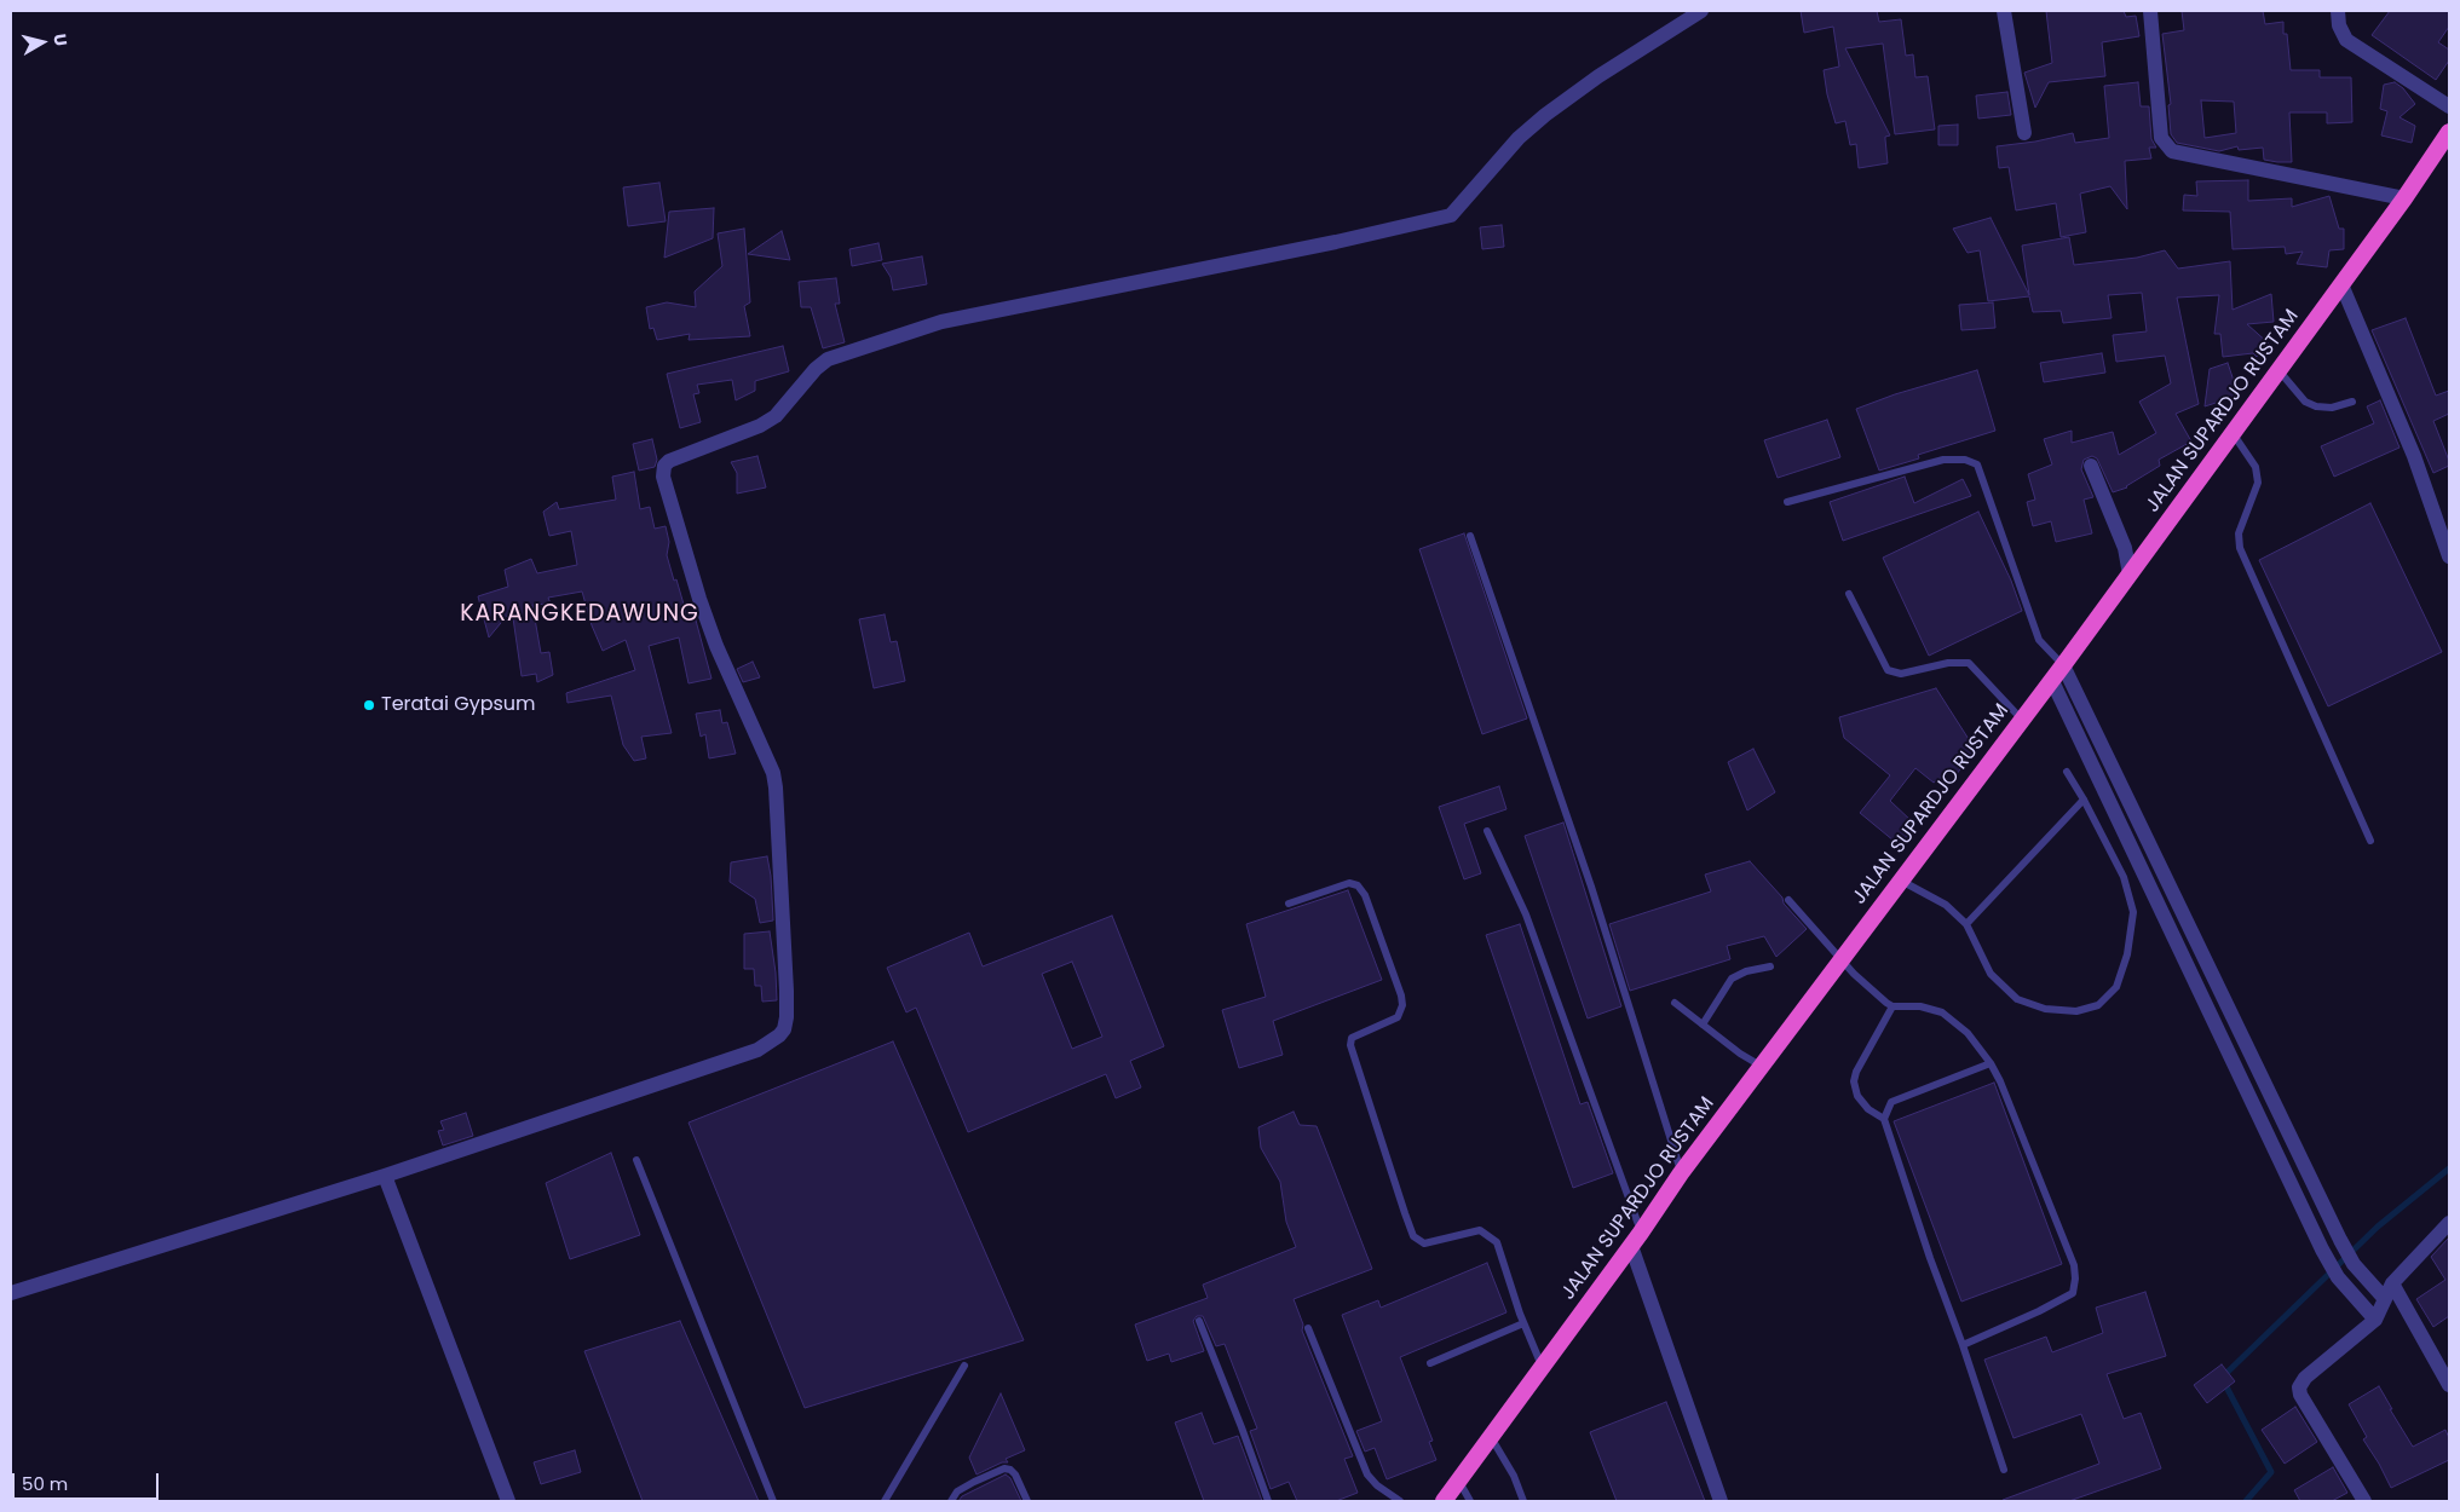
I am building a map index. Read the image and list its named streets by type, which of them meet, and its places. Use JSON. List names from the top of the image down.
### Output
{
  "streets": {
    "highway": ["JALAN SUPARDJO RUSTAM"]
  },
  "districts": ["KARANGKEDAWUNG"],
  "places": ["Teratai Gypsum"],
  "scale_bar": "50 m",
  "north": "right"
}
